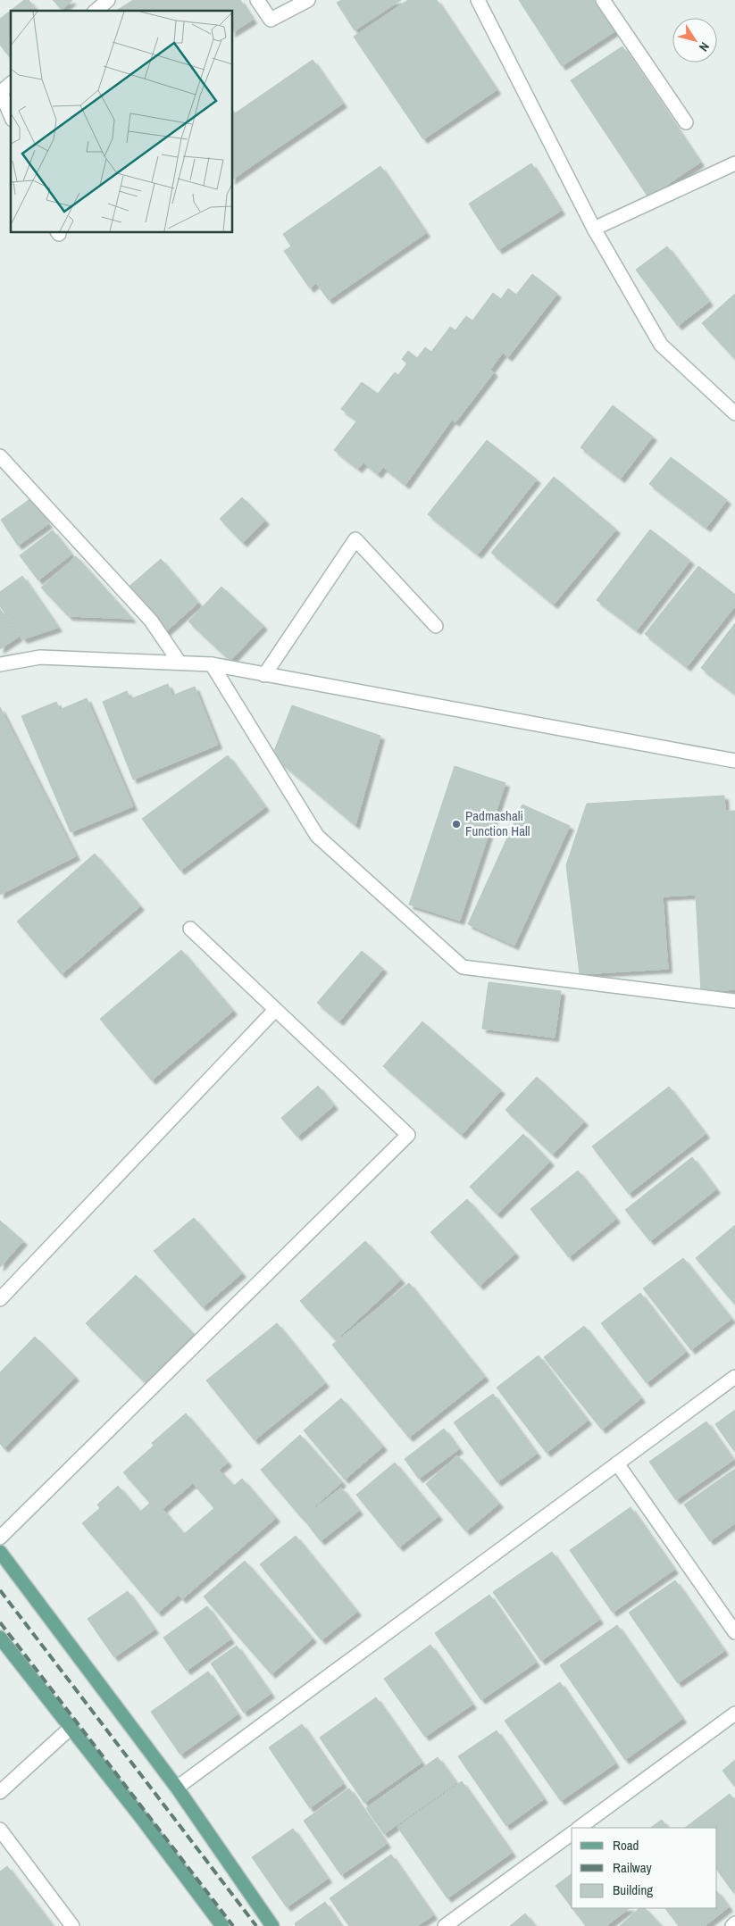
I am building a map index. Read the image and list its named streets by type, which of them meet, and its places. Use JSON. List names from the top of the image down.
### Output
{
  "places": ["Padmashali Function Hall"],
  "legend": ["Road", "Railway", "Building"],
  "north": "bottom right"
}
